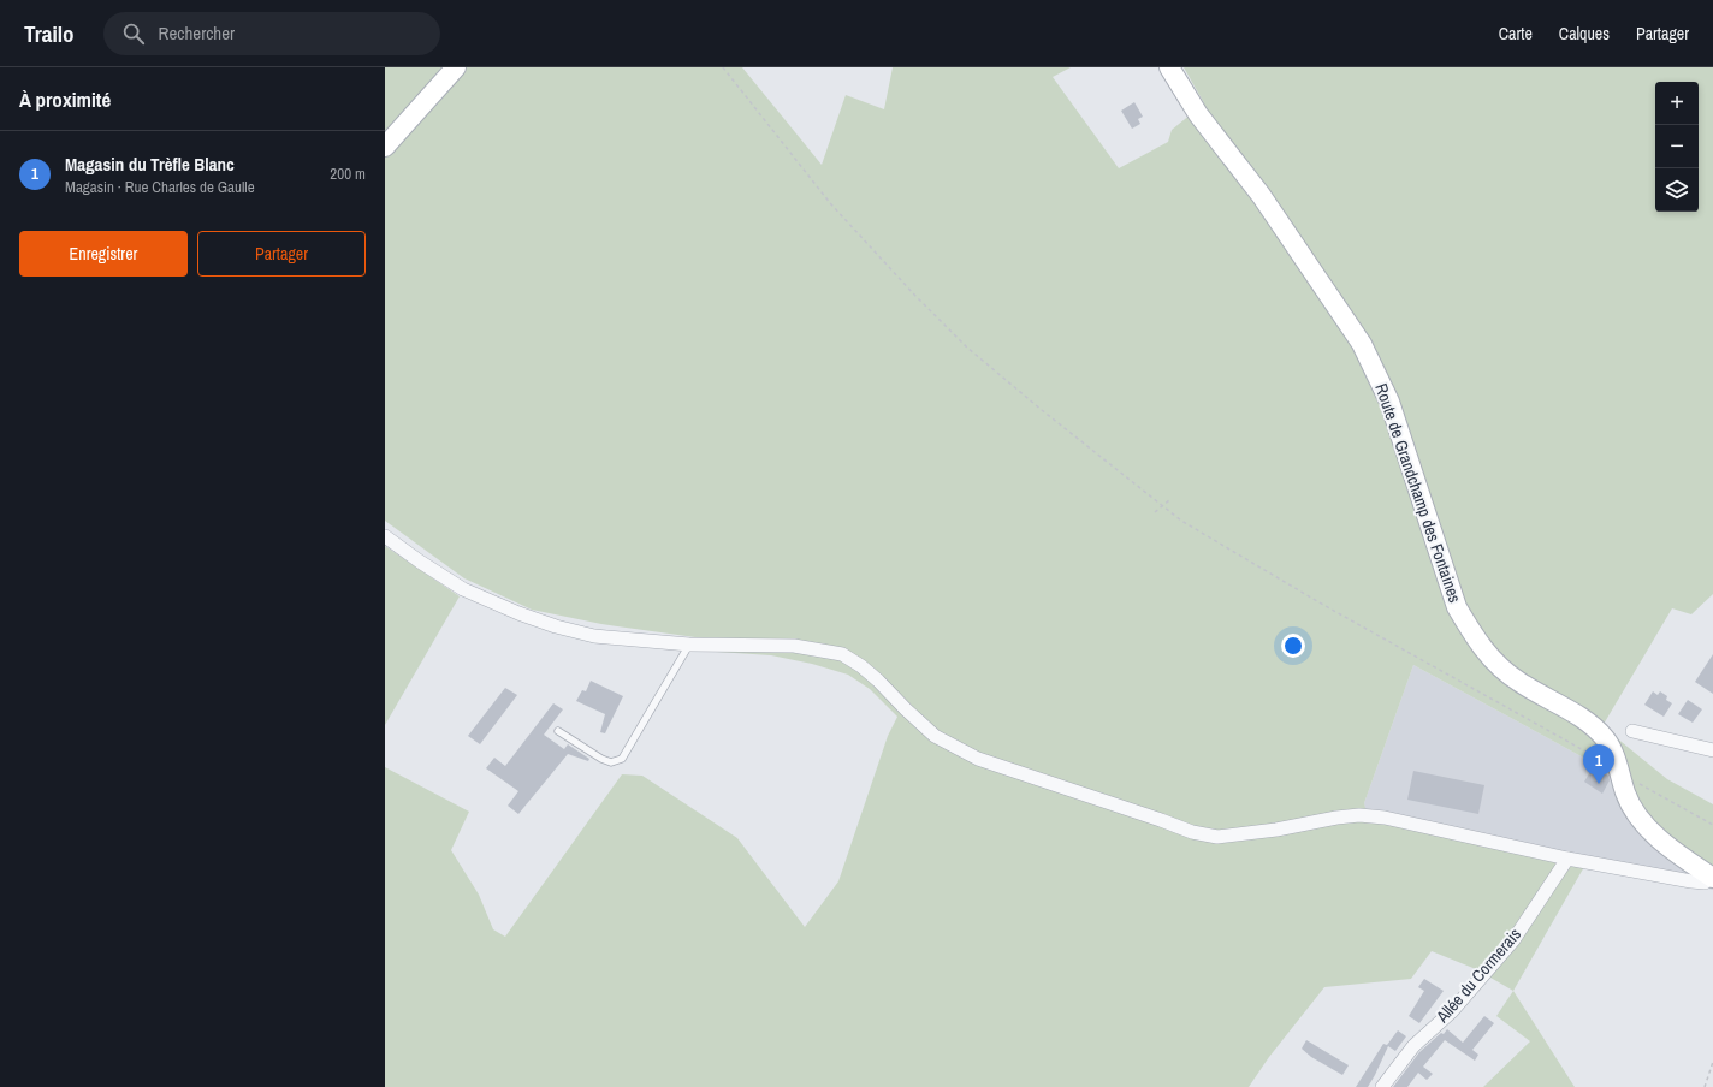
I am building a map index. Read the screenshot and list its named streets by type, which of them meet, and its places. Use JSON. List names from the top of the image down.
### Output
{
  "streets": {
    "street": ["Route de Grandchamp des Fontaines", "Allée du Cormerais"]
  },
  "page": {
    "header": "Trailo",
    "search": "Rechercher",
    "nav": ["Carte", "Calques", "Partager"],
    "heading": "À proximité",
    "map_buttons": ["+", "−"],
    "list": [
      {
        "mark": "1",
        "name": "Magasin du Trèfle Blanc",
        "note": "Magasin · Rue Charles de Gaulle",
        "value": "200 m"
      }
    ],
    "buttons": ["Enregistrer", "Partager"],
    "pins": "1"
  }
}
